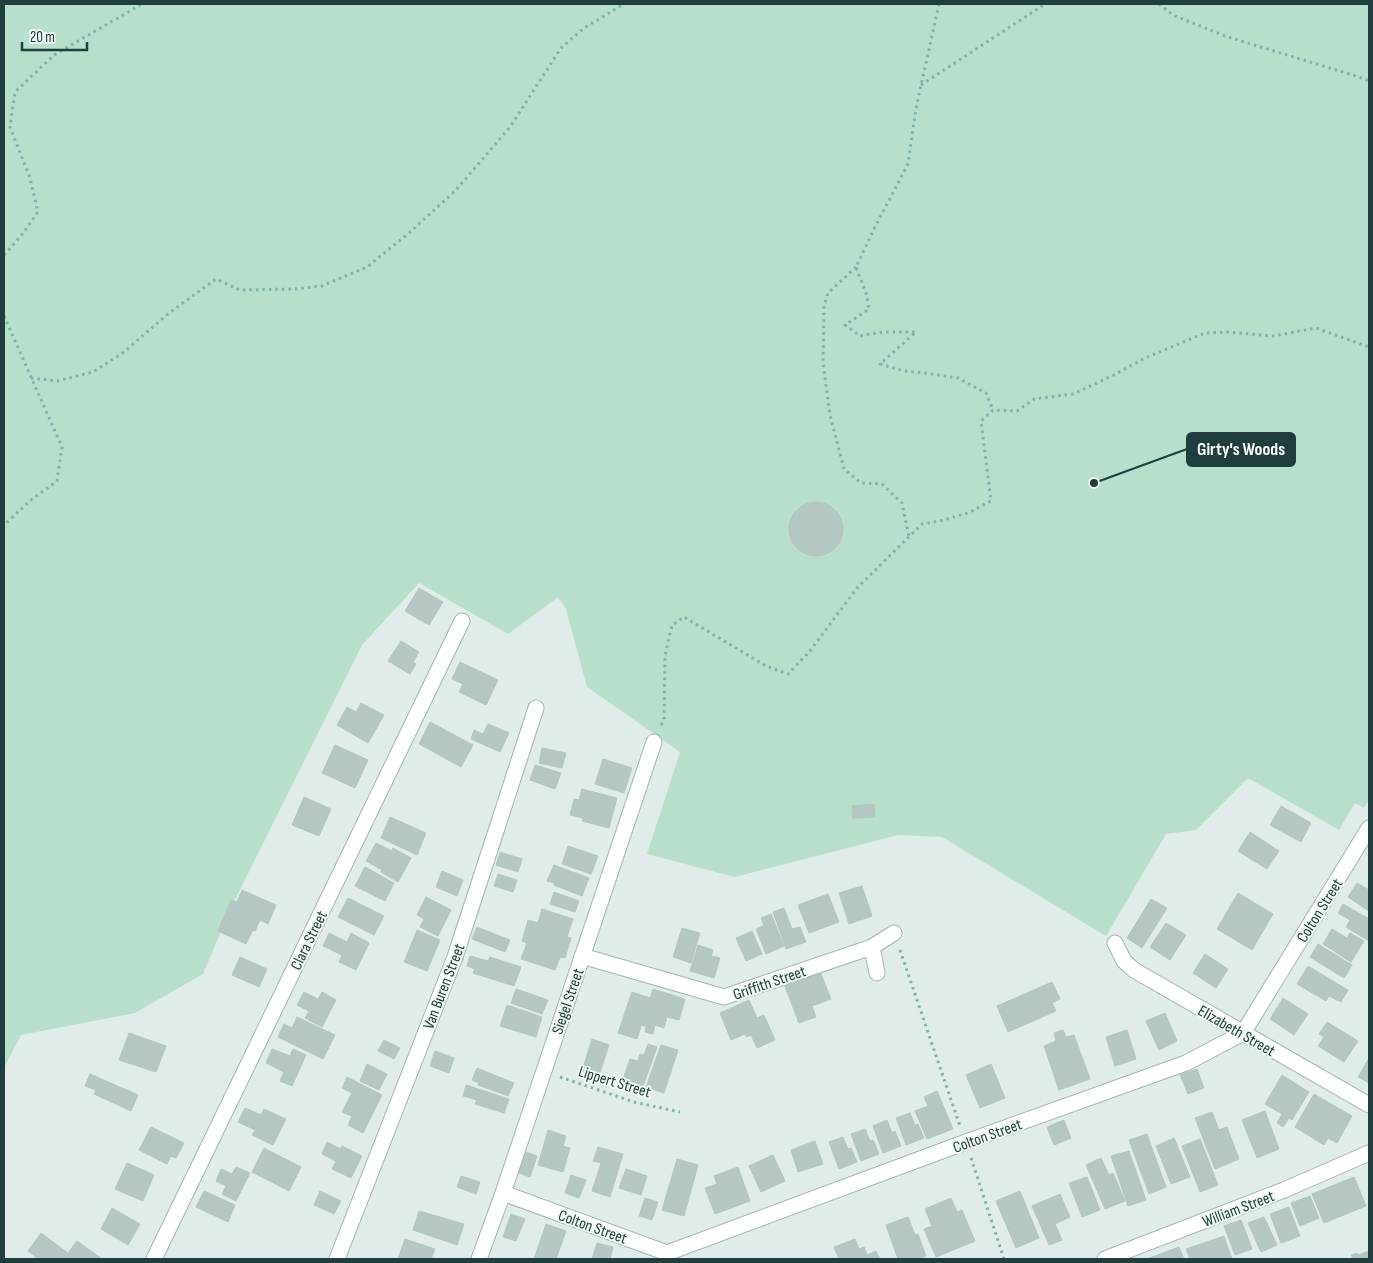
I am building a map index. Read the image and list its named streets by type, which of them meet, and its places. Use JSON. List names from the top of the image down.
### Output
{
  "streets": {
    "street": [
      "Colton Street",
      "Clara Street",
      "Griffith Street",
      "Van Buren Street",
      "Siegel Street",
      "Elizabeth Street",
      "William Street"
    ],
    "path": ["Lippert Street"]
  },
  "crossings": [
    ["Colton Street", "Siegel Street"],
    ["Colton Street", "Elizabeth Street"],
    ["Griffith Street", "Siegel Street"],
    ["Siegel Street", "Lippert Street"]
  ],
  "places": ["Girty's Woods"],
  "scale_bar": "20 m"
}
